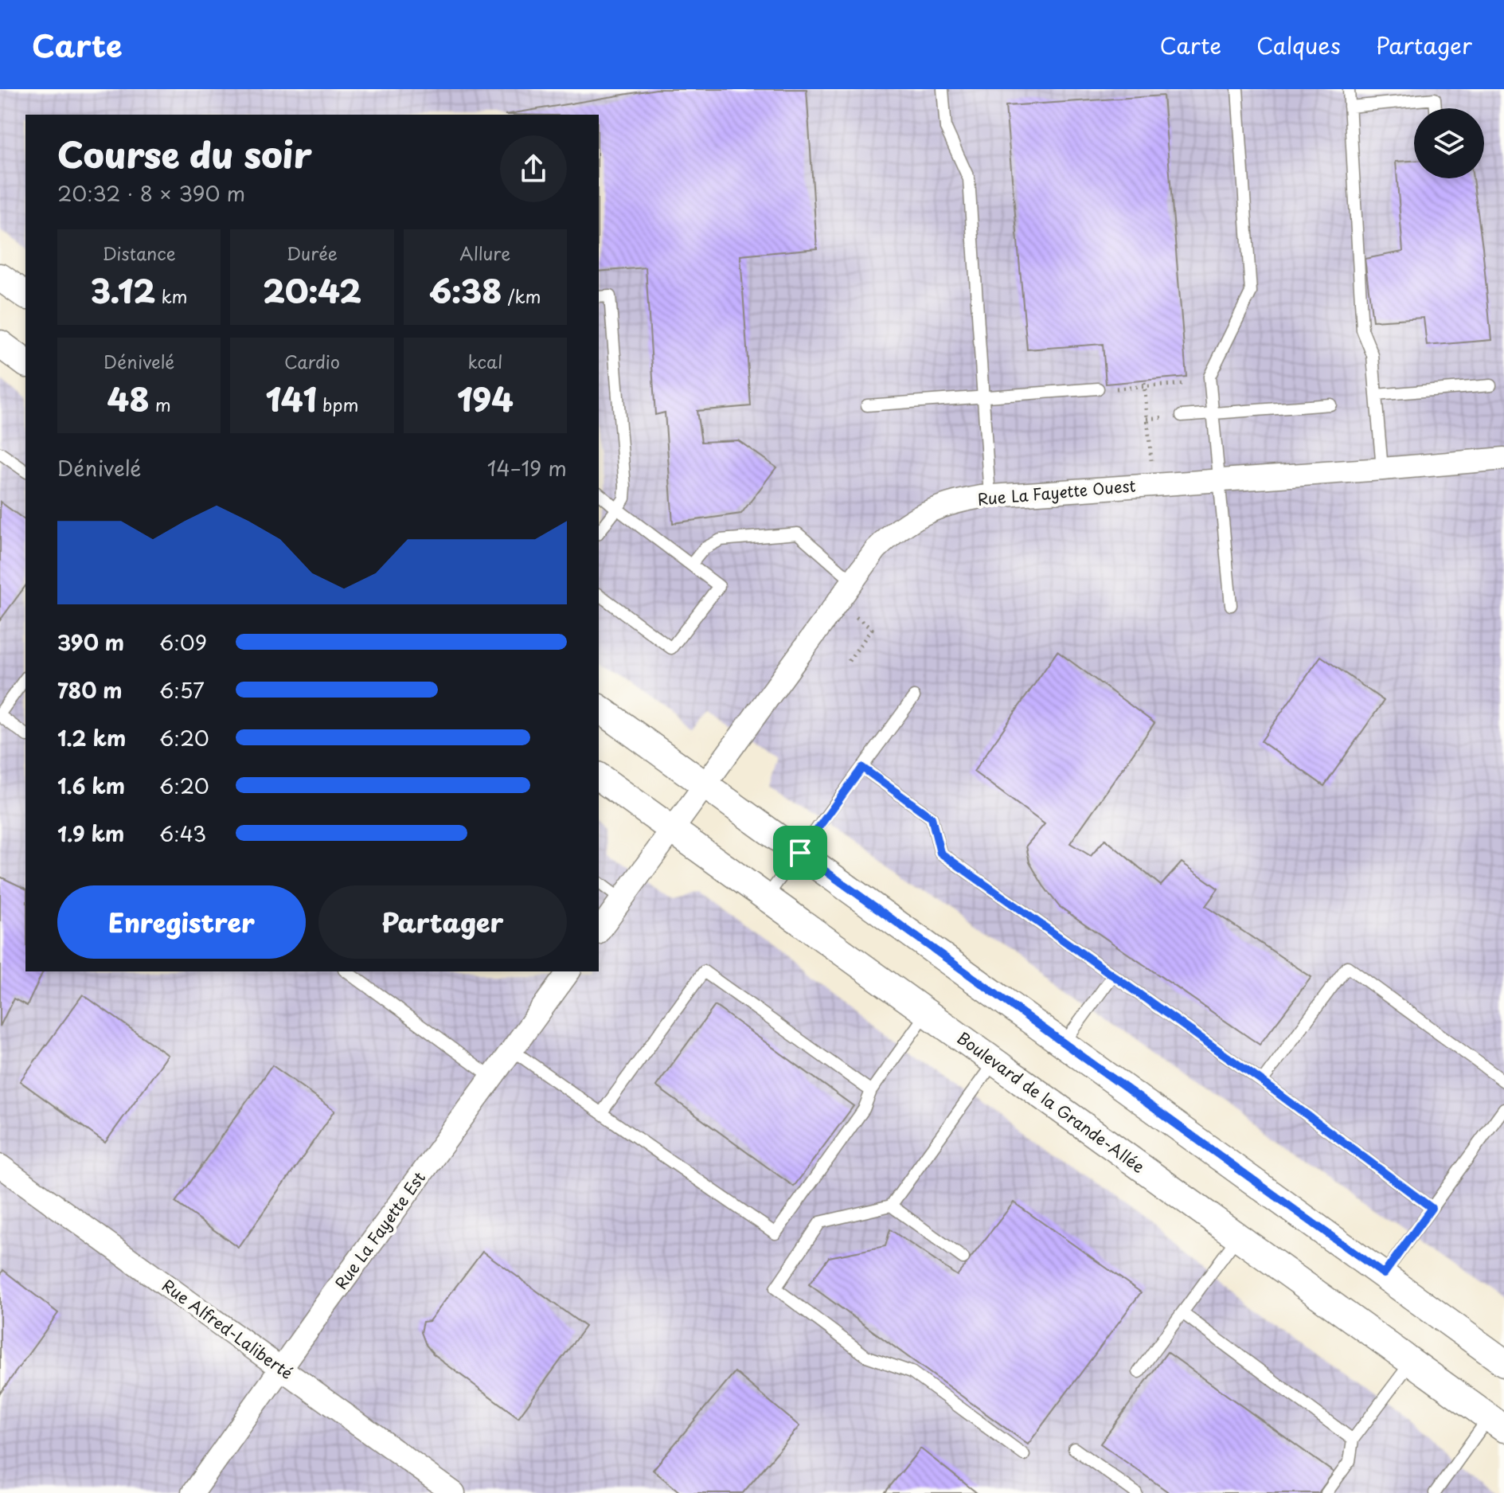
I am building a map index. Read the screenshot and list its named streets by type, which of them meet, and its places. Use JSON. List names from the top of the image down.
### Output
{
  "streets": {
    "street": [
      "Rue La Fayette Ouest",
      "Boulevard de la Grande-Allée",
      "Rue La Fayette Est",
      "Rue Alfred-Laliberté"
    ]
  },
  "crossings": [
    ["Rue La Fayette Est", "Rue Alfred-Laliberté"]
  ],
  "page": {
    "header": "Carte",
    "nav": ["Carte", "Calques", "Partager"],
    "heading": ["Course du soir", "20:32 · 8 × 390 m"],
    "stats": [
      ["Distance", "3.12 km"],
      ["Durée", "20:42"],
      ["Allure", "6:38 /km"],
      ["Dénivelé", "48 m"],
      ["Cardio", "141 bpm"],
      ["kcal", "194"]
    ],
    "chart": ["Dénivelé", "14–19 m"],
    "list": [
      {
        "name": "390 m",
        "note": "6:09"
      },
      {
        "name": "780 m",
        "note": "6:57"
      },
      {
        "name": "1.2 km",
        "note": "6:20"
      },
      {
        "name": "1.6 km",
        "note": "6:20"
      },
      {
        "name": "1.9 km",
        "note": "6:43"
      }
    ],
    "buttons": ["Enregistrer", "Partager"]
  }
}
